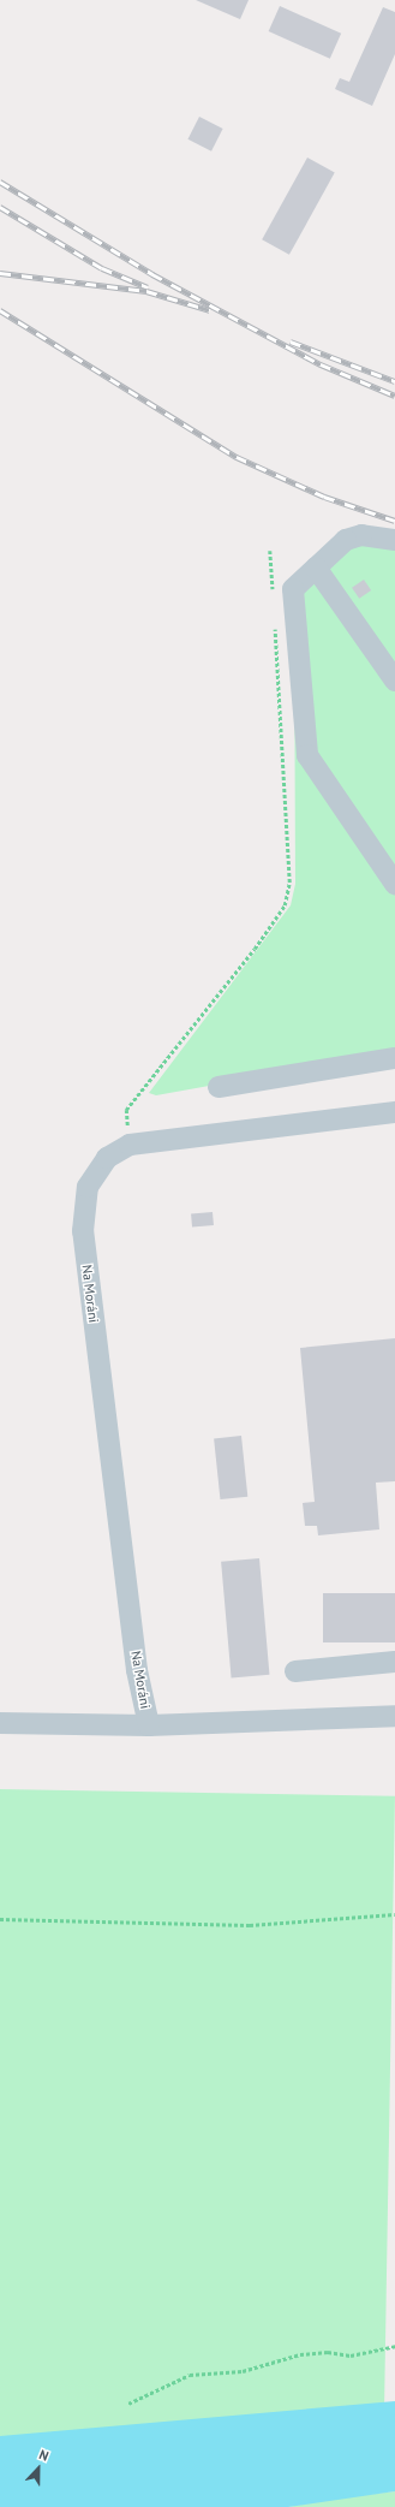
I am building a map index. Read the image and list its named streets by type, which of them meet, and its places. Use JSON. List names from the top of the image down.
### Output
{
  "streets": {
    "street": ["Na Moráni"]
  },
  "north": "top"
}
